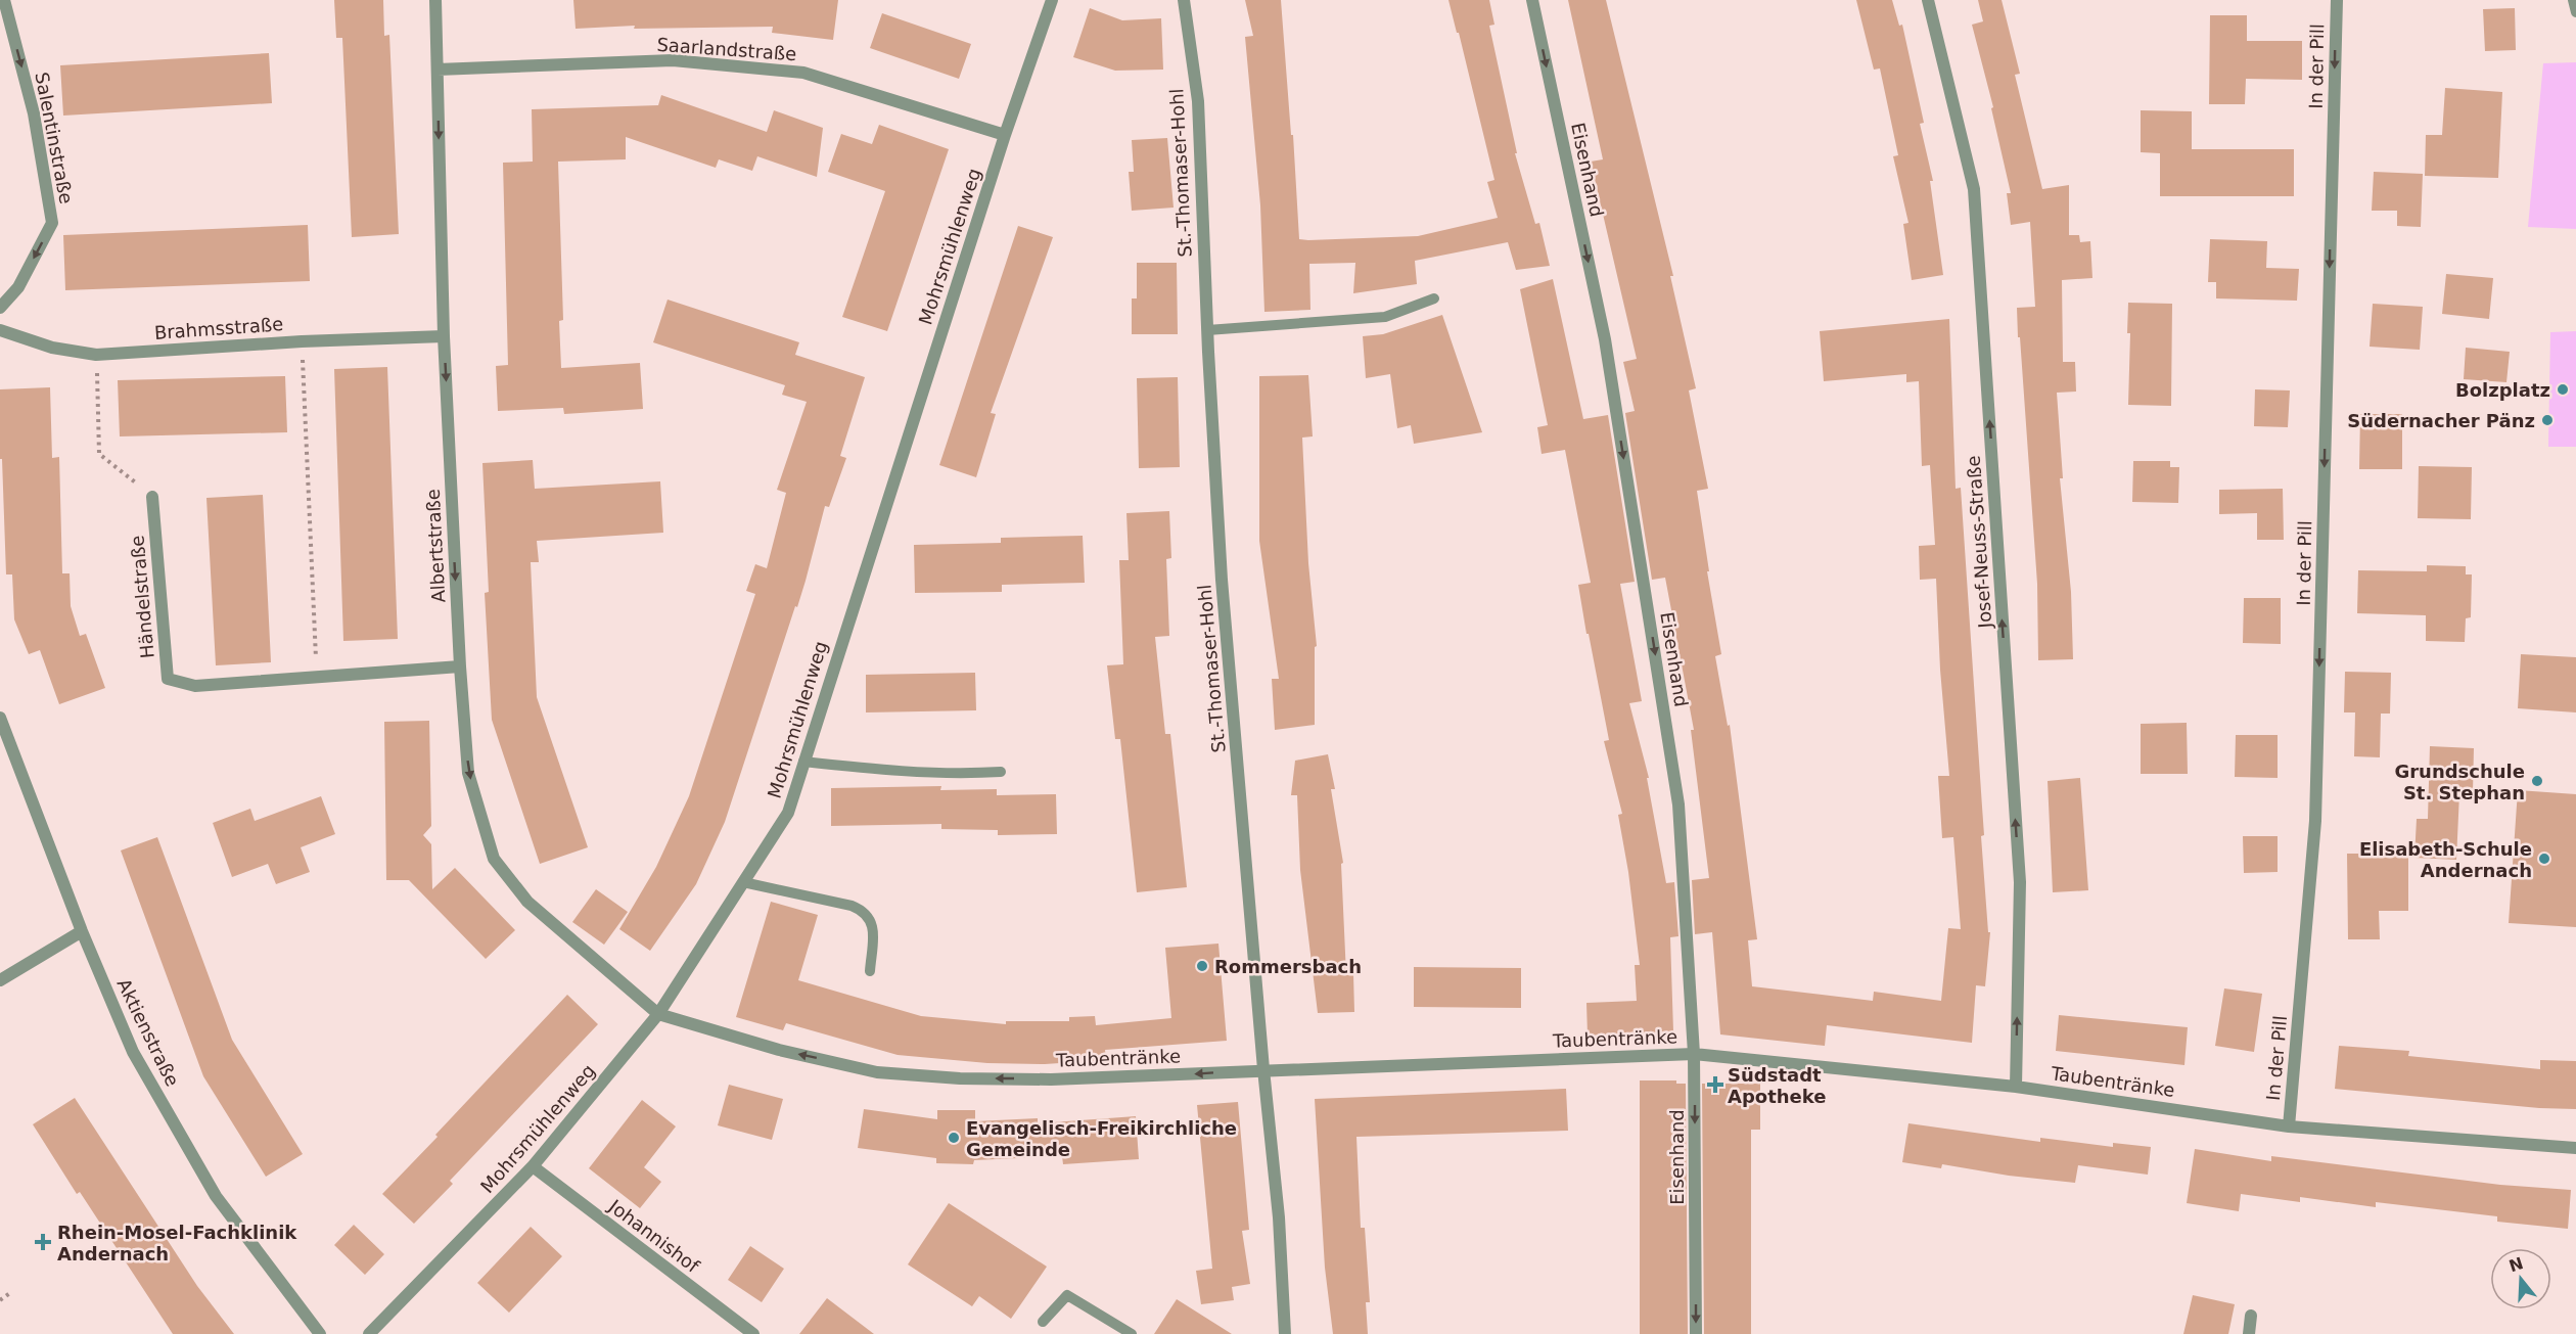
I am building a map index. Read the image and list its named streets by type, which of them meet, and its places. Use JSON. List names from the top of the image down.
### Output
{
  "streets": {
    "street": [
      "Saarlandstraße",
      "In der Pill",
      "Salentinstraße",
      "Eisenhand",
      "St.-Thomaser-Hohl",
      "Mohrsmühlenweg",
      "Brahmsstraße",
      "Josef-Neuss-Straße",
      "Albertstraße",
      "Händelstraße",
      "Aktienstraße",
      "Taubentränke",
      "Johannishof"
    ]
  },
  "crossings": [
    ["Saarlandstraße", "Mohrsmühlenweg"],
    ["Saarlandstraße", "Albertstraße"],
    ["In der Pill", "Taubentränke"],
    ["Eisenhand", "Taubentränke"],
    ["St.-Thomaser-Hohl", "Taubentränke"],
    ["Mohrsmühlenweg", "Albertstraße"],
    ["Mohrsmühlenweg", "Taubentränke"],
    ["Mohrsmühlenweg", "Johannishof"],
    ["Brahmsstraße", "Albertstraße"],
    ["Josef-Neuss-Straße", "Taubentränke"],
    ["Albertstraße", "Händelstraße"],
    ["Albertstraße", "Taubentränke"]
  ],
  "one_way": [
    "In der Pill",
    "Salentinstraße",
    "Eisenhand",
    "Josef-Neuss-Straße",
    "Albertstraße"
  ],
  "places": {
    "other": [
      "Bolzplatz",
      "Südernacher Pänz",
      "Grundschule St. Stephan",
      "Elisabeth-Schule Andernach",
      "Rommersbach",
      "Evangelisch-Freikirchliche Gemeinde"
    ],
    "health": ["Südstadt Apotheke", "Rhein-Mosel-Fachklinik Andernach"]
  },
  "north": "top"
}
